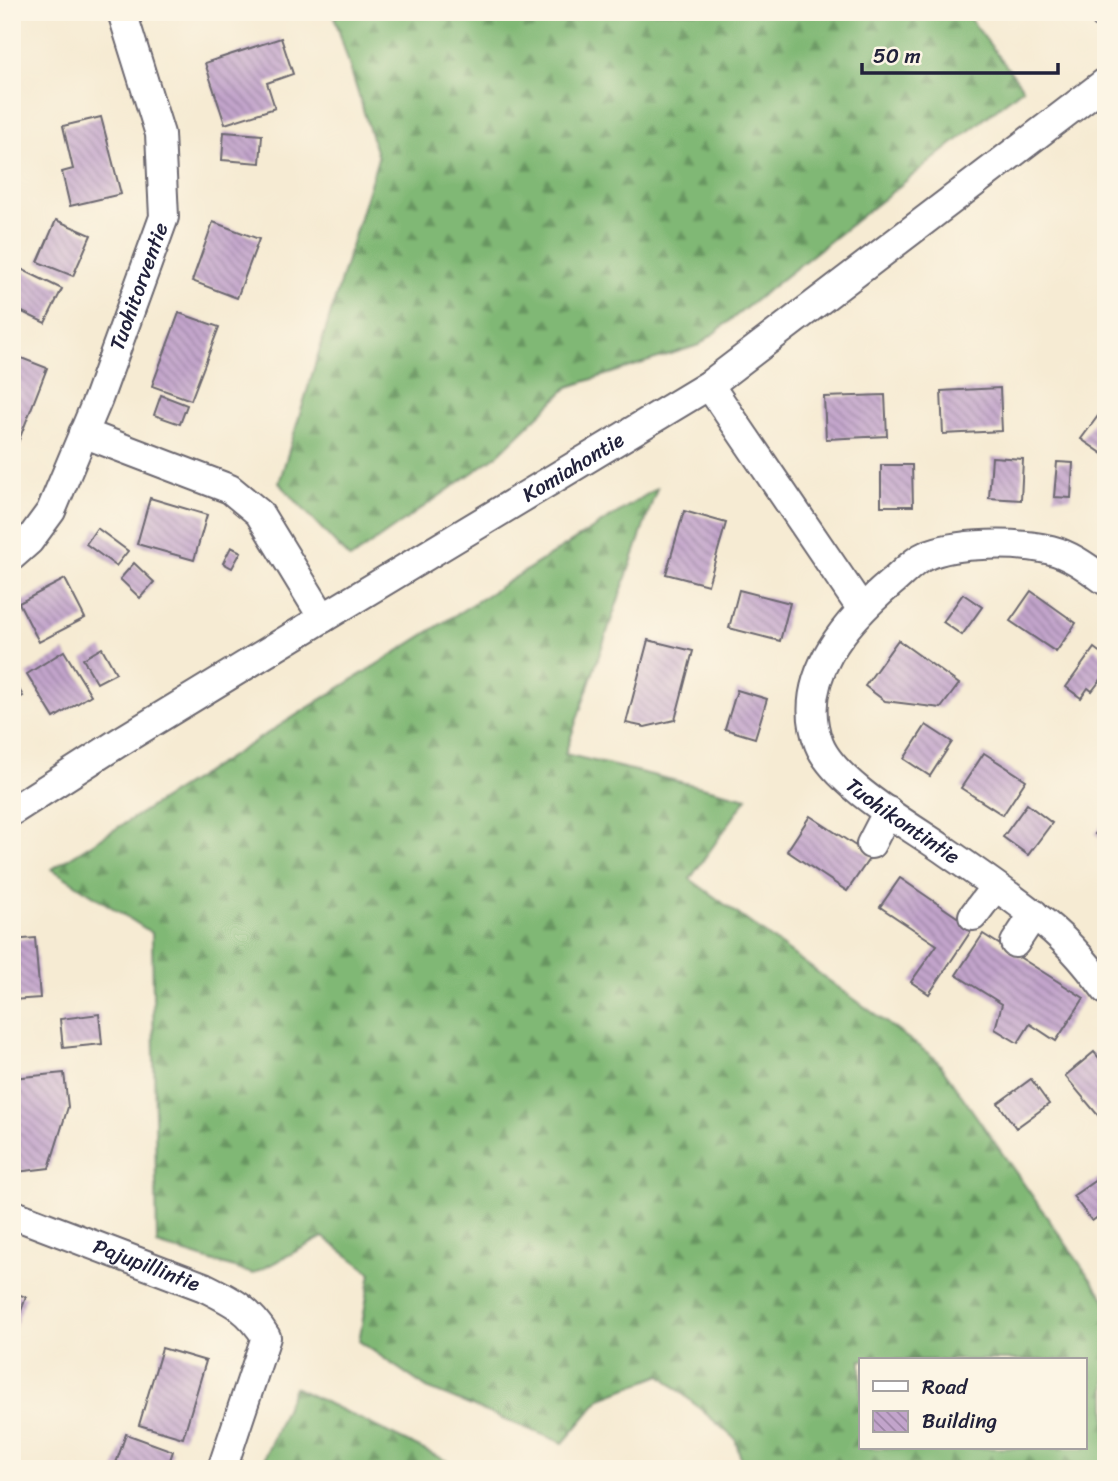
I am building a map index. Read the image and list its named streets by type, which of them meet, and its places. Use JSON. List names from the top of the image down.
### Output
{
  "streets": {
    "street": [
      "Tuohitorventie",
      "Komiahontie",
      "Tuohikontintie",
      "Pajupillintie"
    ]
  },
  "legend": ["Road", "Building"],
  "scale_bar": "50 m"
}
